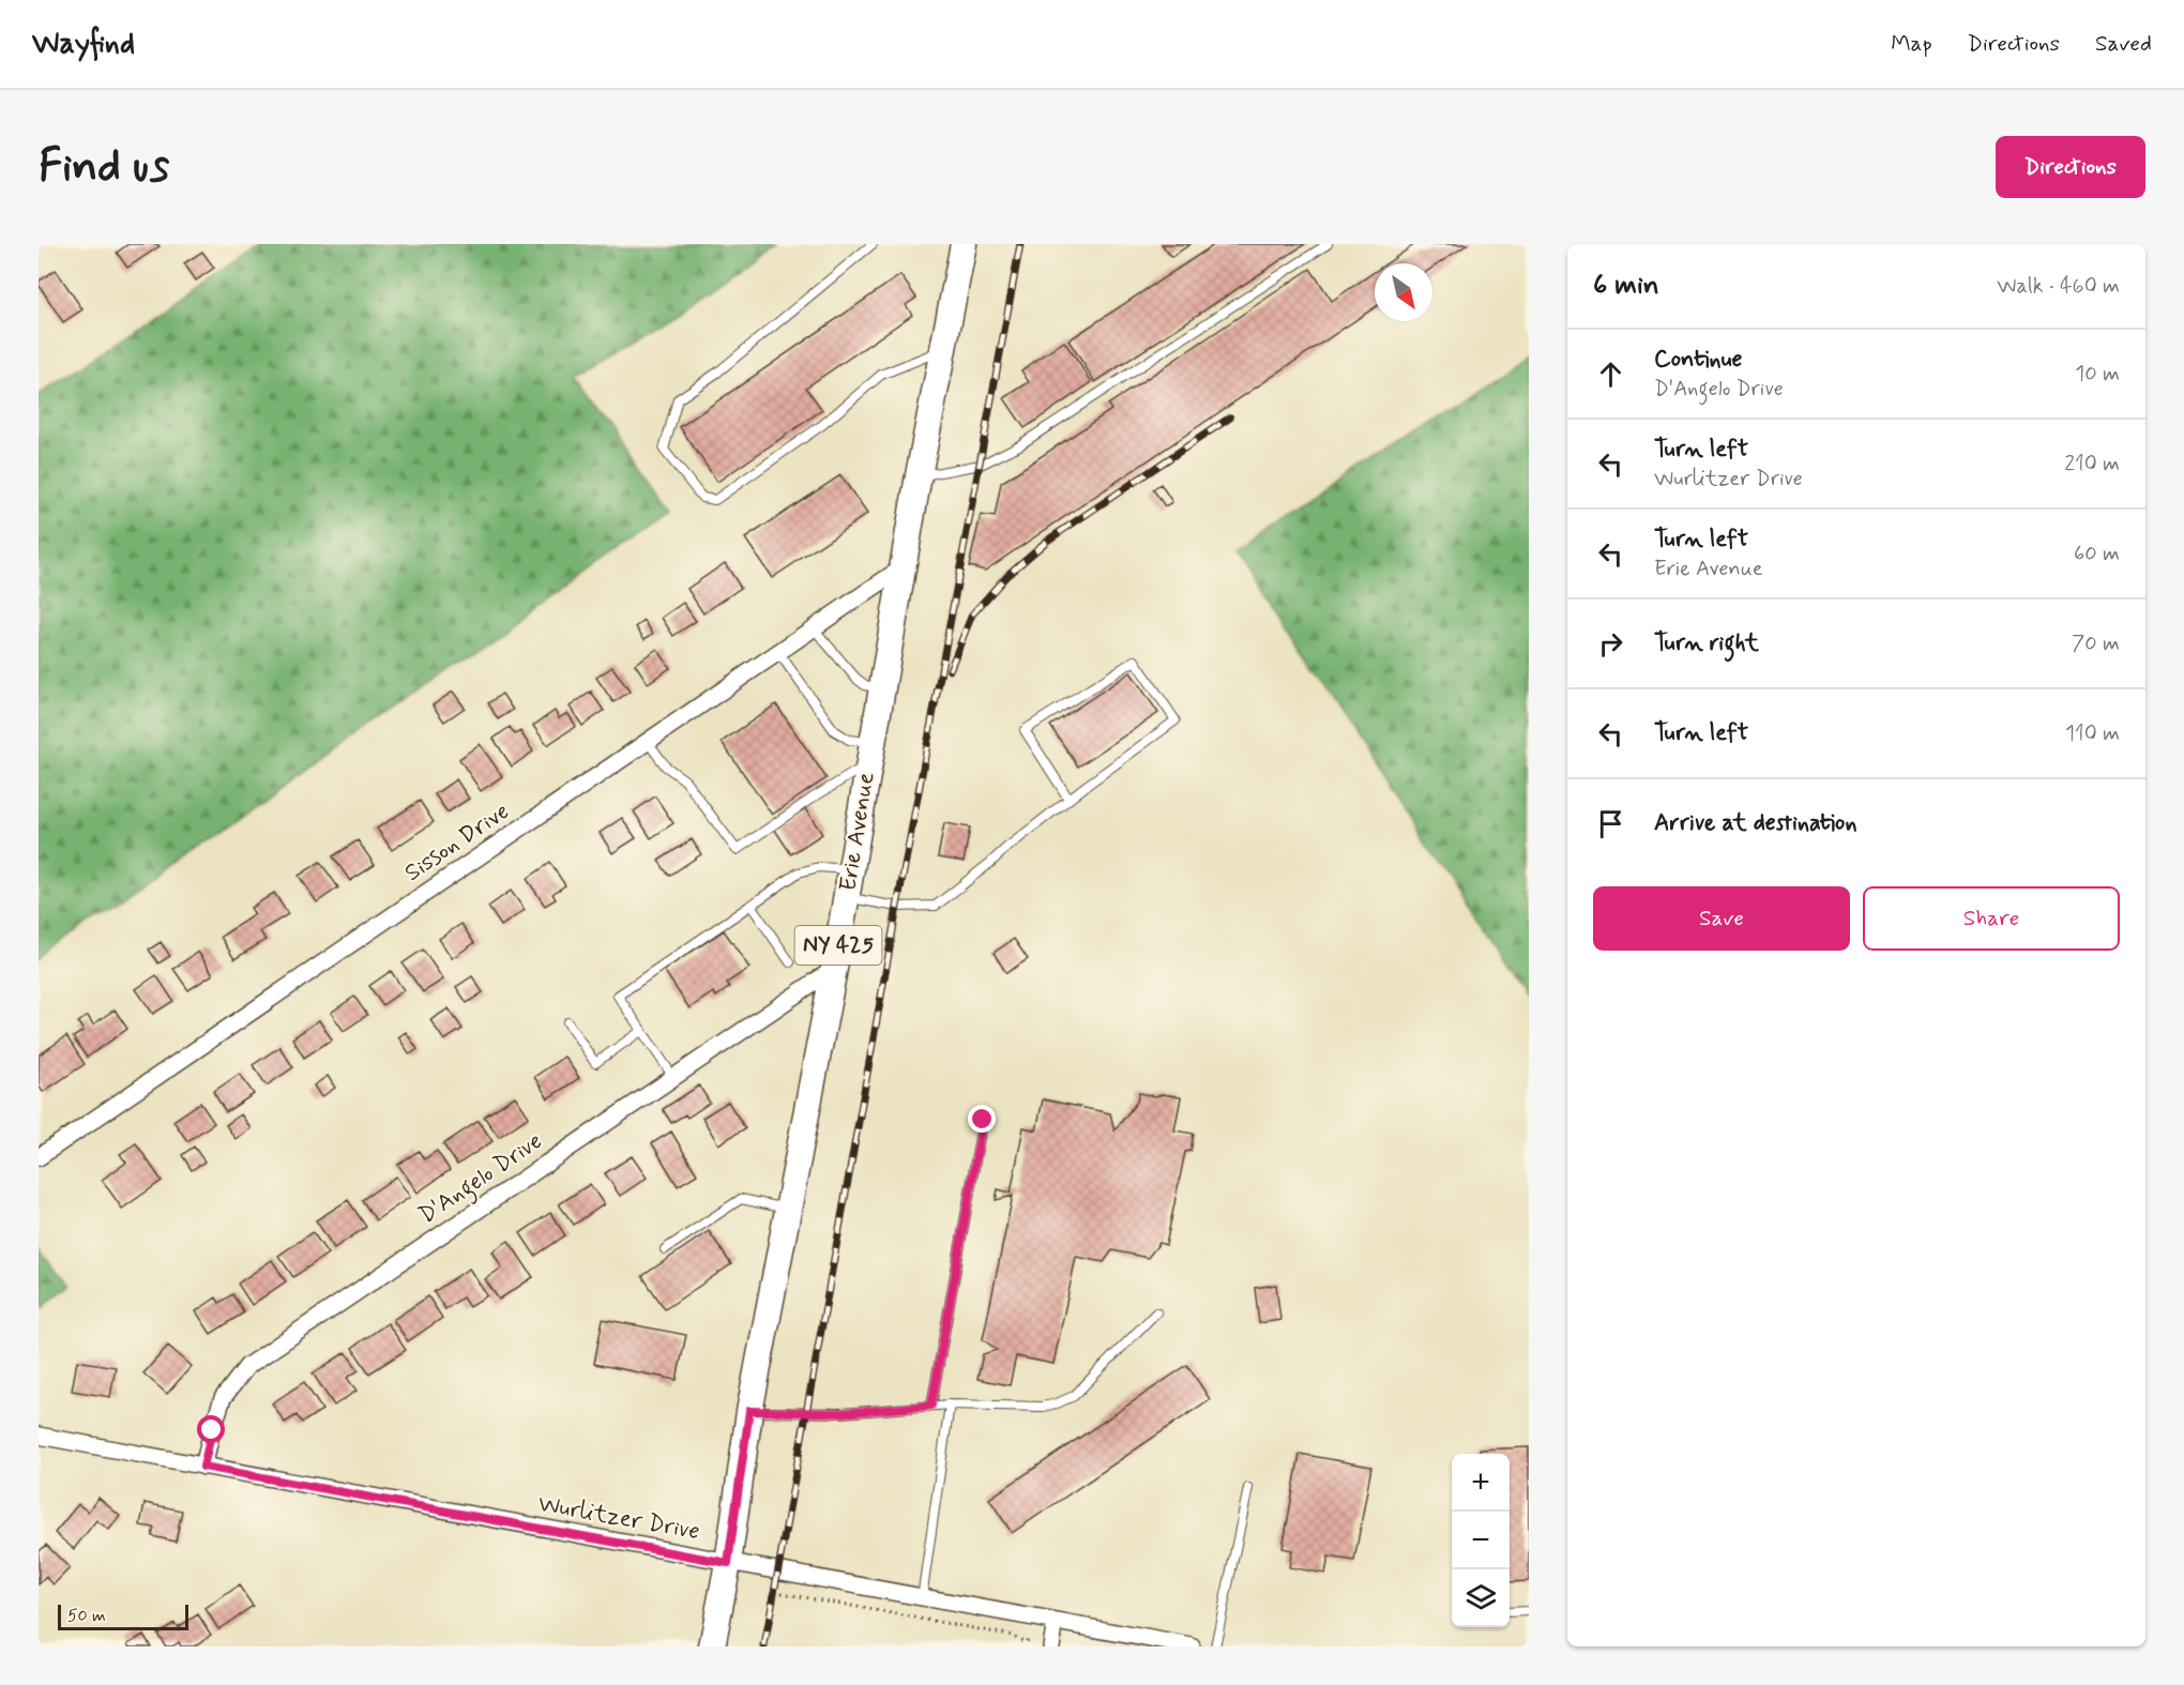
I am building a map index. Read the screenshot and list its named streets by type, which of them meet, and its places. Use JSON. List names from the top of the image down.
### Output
{
  "streets": {
    "main road": ["Erie Avenue", "NY 425"],
    "street": ["Sisson Drive", "D'Angelo Drive", "Wurlitzer Drive"]
  },
  "crossings": [
    ["Erie Avenue", "Sisson Drive"],
    ["Erie Avenue", "D'Angelo Drive"],
    ["Erie Avenue", "Wurlitzer Drive"],
    ["D'Angelo Drive", "Wurlitzer Drive"]
  ],
  "scale_bar": "50 m",
  "north": "bottom right",
  "page": {
    "header": "Wayfind",
    "nav": ["Map", "Directions", "Saved"],
    "buttons": [
      "Directions",
      ["Save", "Share"]
    ],
    "title": "Find us",
    "heading": ["6 min", "Walk · 460 m"],
    "list": [
      ["Continue", "D'Angelo Drive", "10 m"],
      ["Turn left", "Wurlitzer Drive", "210 m"],
      ["Turn left", "Erie Avenue", "60 m"],
      ["Turn right", "70 m"],
      ["Turn left", "110 m"],
      "Arrive at destination"
    ],
    "map_buttons": ["+", "−"],
    "scale": "50 m"
  }
}
